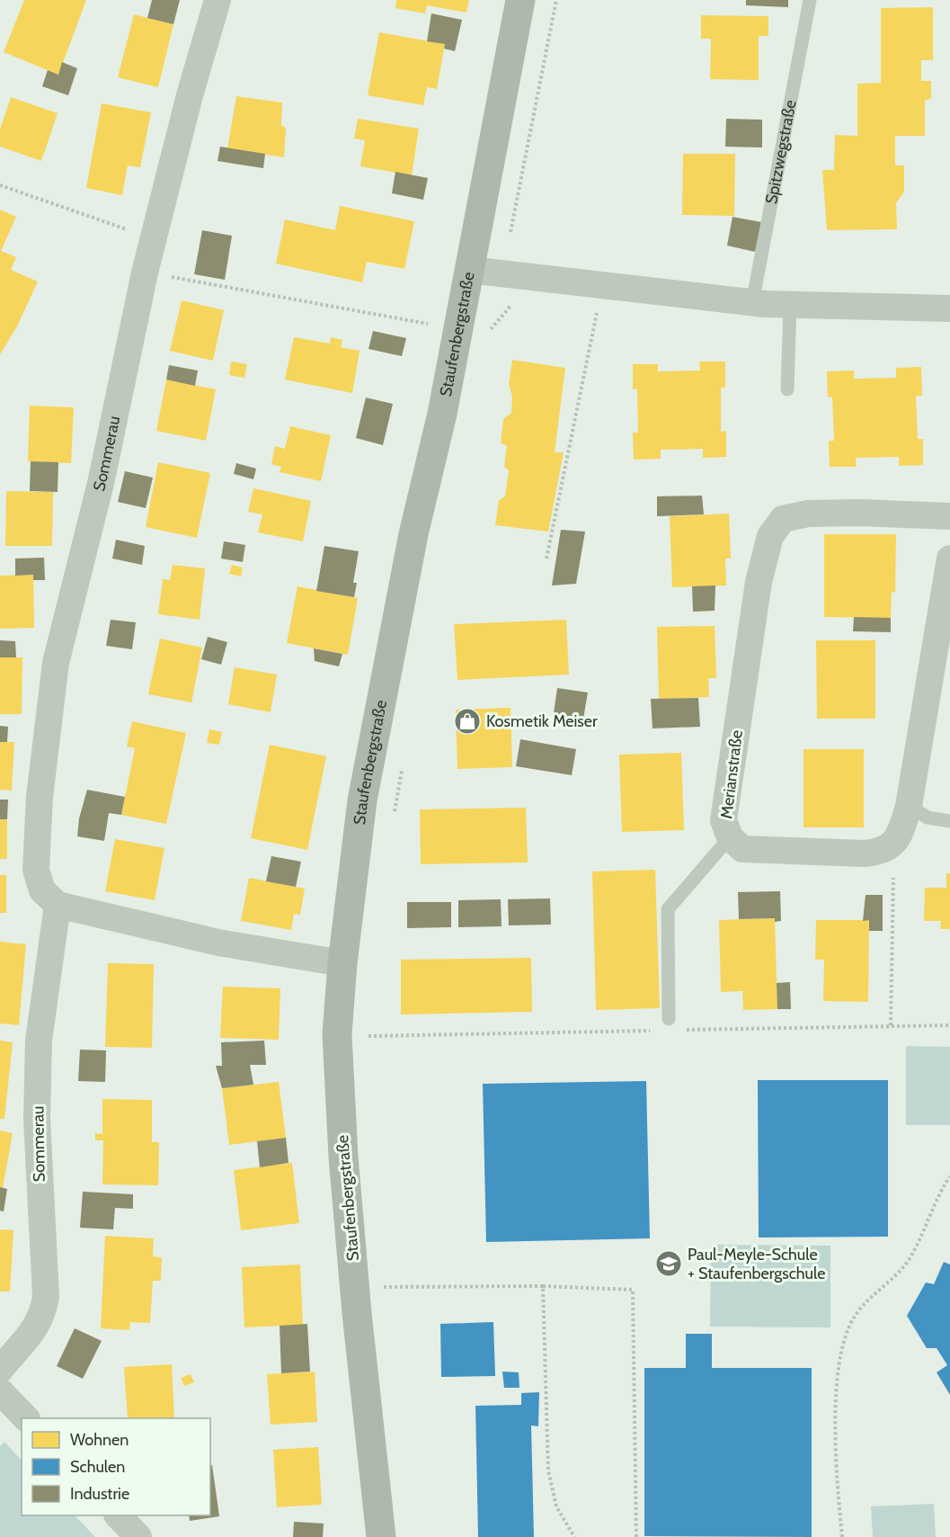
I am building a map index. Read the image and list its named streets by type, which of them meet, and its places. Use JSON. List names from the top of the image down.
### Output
{
  "streets": {
    "street": ["Staufenbergstraße", "Sommerau", "Merianstraße"],
    "lane": ["Spitzwegstraße"]
  },
  "places": {
    "shop": ["Kosmetik Meiser"],
    "school or university": ["Paul-Meyle-Schule + Staufenbergschule"]
  },
  "legend": ["Wohnen", "Schulen", "Industrie"]
}
